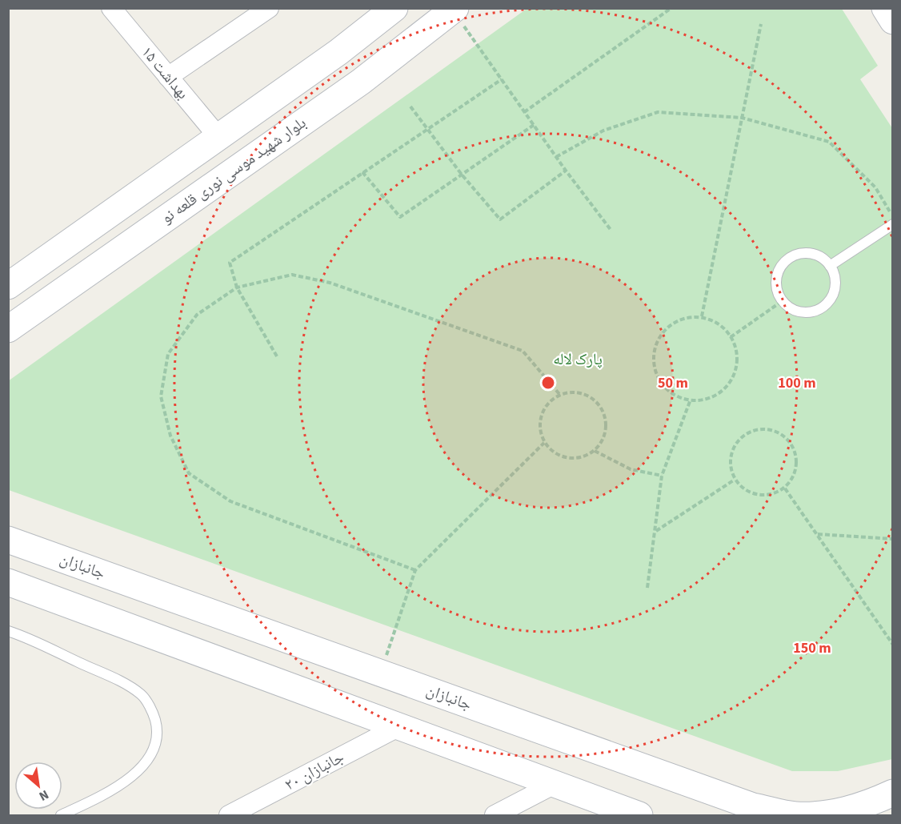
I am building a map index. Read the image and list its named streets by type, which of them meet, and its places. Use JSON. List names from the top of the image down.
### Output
{
  "streets": {
    "main road": ["بلوار شهید موسی نوری قلعه نو", "جانبازان"],
    "street": ["بهداشت ۱۵", "جانبازان ۲۰"]
  },
  "parks": ["پارک لاله"],
  "north": "bottom right",
  "rings": ["50 m", "100 m", "150 m"]
}
